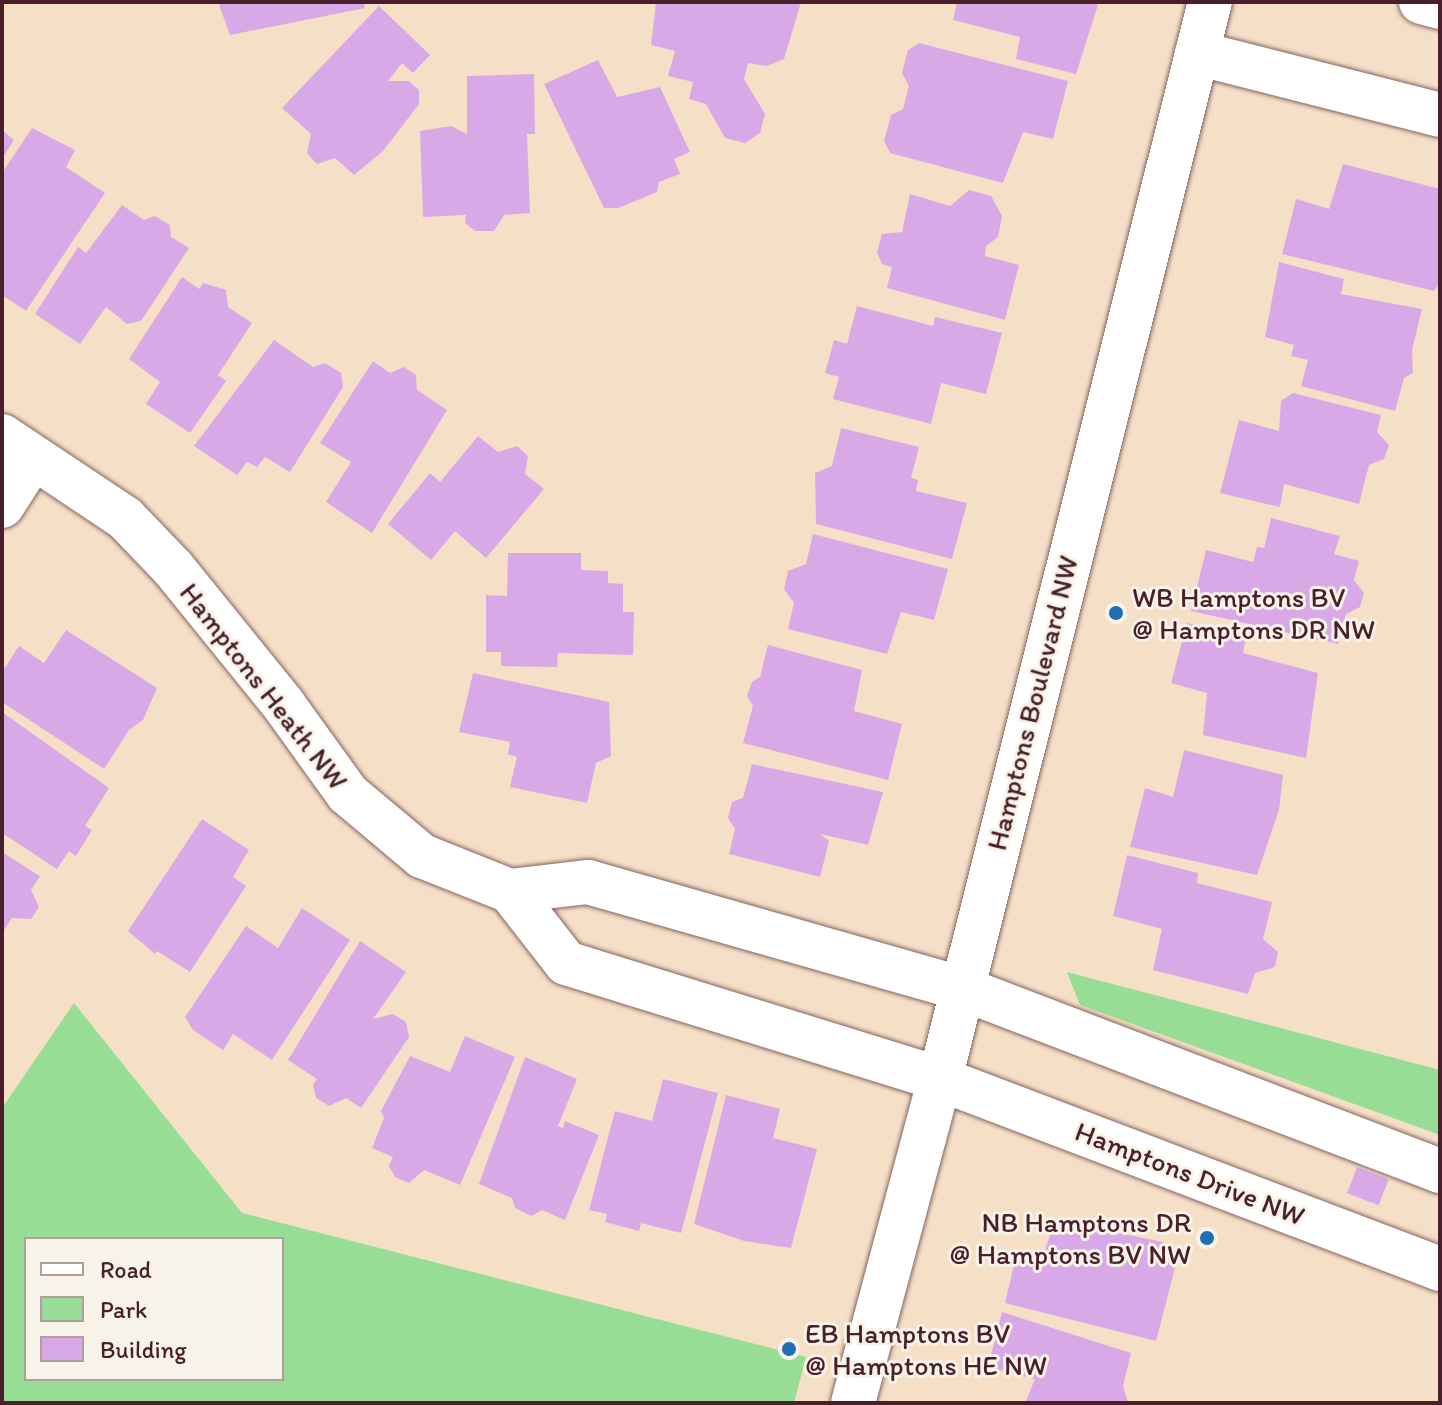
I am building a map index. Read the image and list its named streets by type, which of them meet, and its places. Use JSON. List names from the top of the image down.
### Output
{
  "streets": {
    "street": ["Hamptons Heath NW", "Hamptons Boulevard NW", "Hamptons Drive NW"]
  },
  "crossings": [
    ["Hamptons Heath NW", "Hamptons Boulevard NW"],
    ["Hamptons Boulevard NW", "Hamptons Drive NW"]
  ],
  "places": ["WB Hamptons BV @ Hamptons DR NW", "NB Hamptons DR @ Hamptons BV NW", "EB Hamptons BV @ Hamptons HE NW"],
  "legend": ["Road", "Park", "Building"]
}
